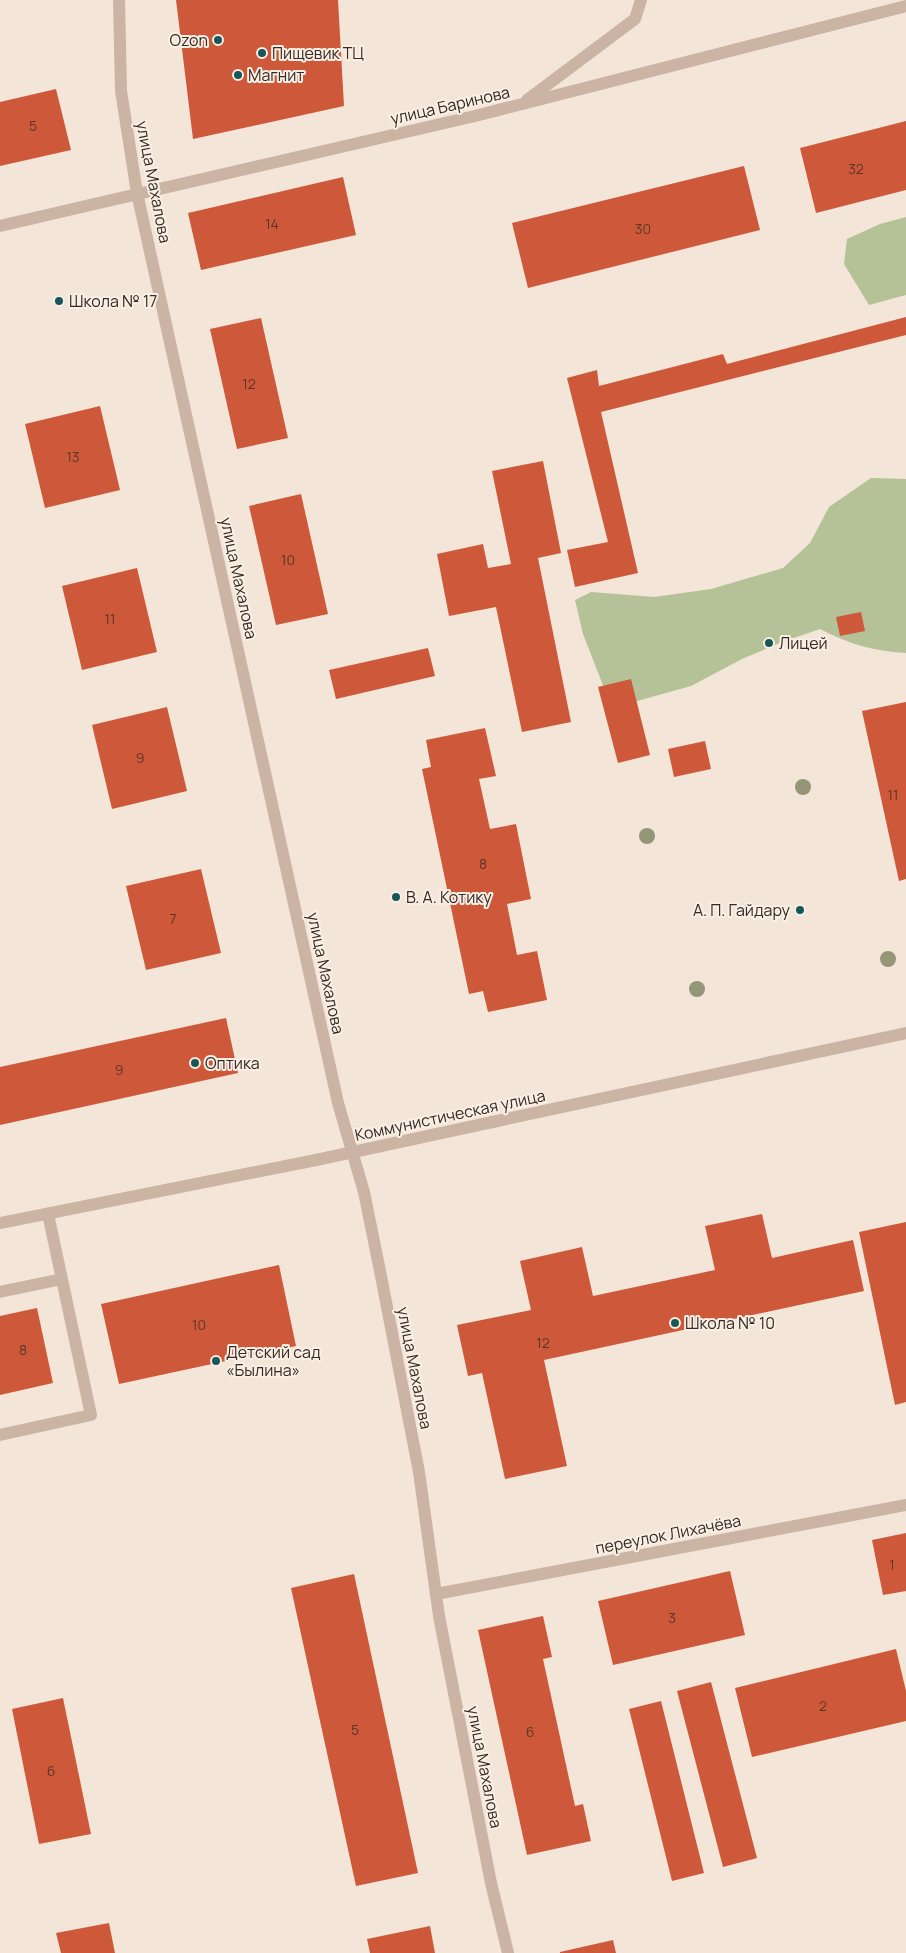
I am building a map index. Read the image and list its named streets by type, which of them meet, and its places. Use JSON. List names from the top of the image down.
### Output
{
  "streets": {
    "street": [
      "улица Баринова",
      "улица Махалова",
      "Коммунистическая улица",
      "переулок Лихачёва"
    ]
  },
  "crossings": [
    ["улица Баринова", "улица Махалова"],
    ["улица Махалова", "Коммунистическая улица"],
    ["улица Махалова", "переулок Лихачёва"]
  ],
  "places": [
    "Ozon",
    "Пищевик ТЦ",
    "Магнит",
    "Школа № 17",
    "Лицей",
    "В. А. Котику",
    "А. П. Гайдару",
    "Оптика",
    "Школа № 10",
    "Детский сад «Былина»"
  ],
  "house_numbers": [
    "5",
    "32",
    "14",
    "30",
    "12",
    "13",
    "10",
    "11",
    "9",
    "11",
    "8",
    "7",
    "9",
    "10",
    "12",
    "8",
    "1",
    "3",
    "2",
    "5",
    "6",
    "6"
  ]
}
